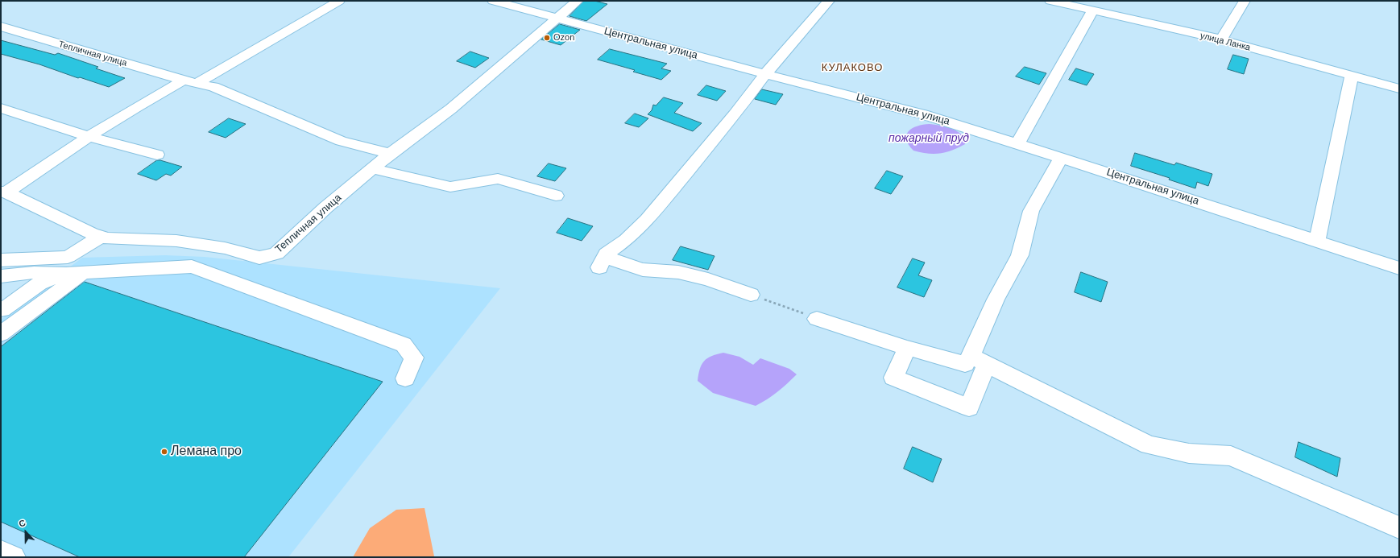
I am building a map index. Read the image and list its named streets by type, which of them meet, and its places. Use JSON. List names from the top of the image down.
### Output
{
  "streets": {
    "street": ["улица Ланка", "Центральная улица", "Тепличная улица"]
  },
  "districts": ["КУЛАКОВО"],
  "water": ["пожарный пруд"],
  "places": ["Ozon", "Лемана про"],
  "north": "top"
}
